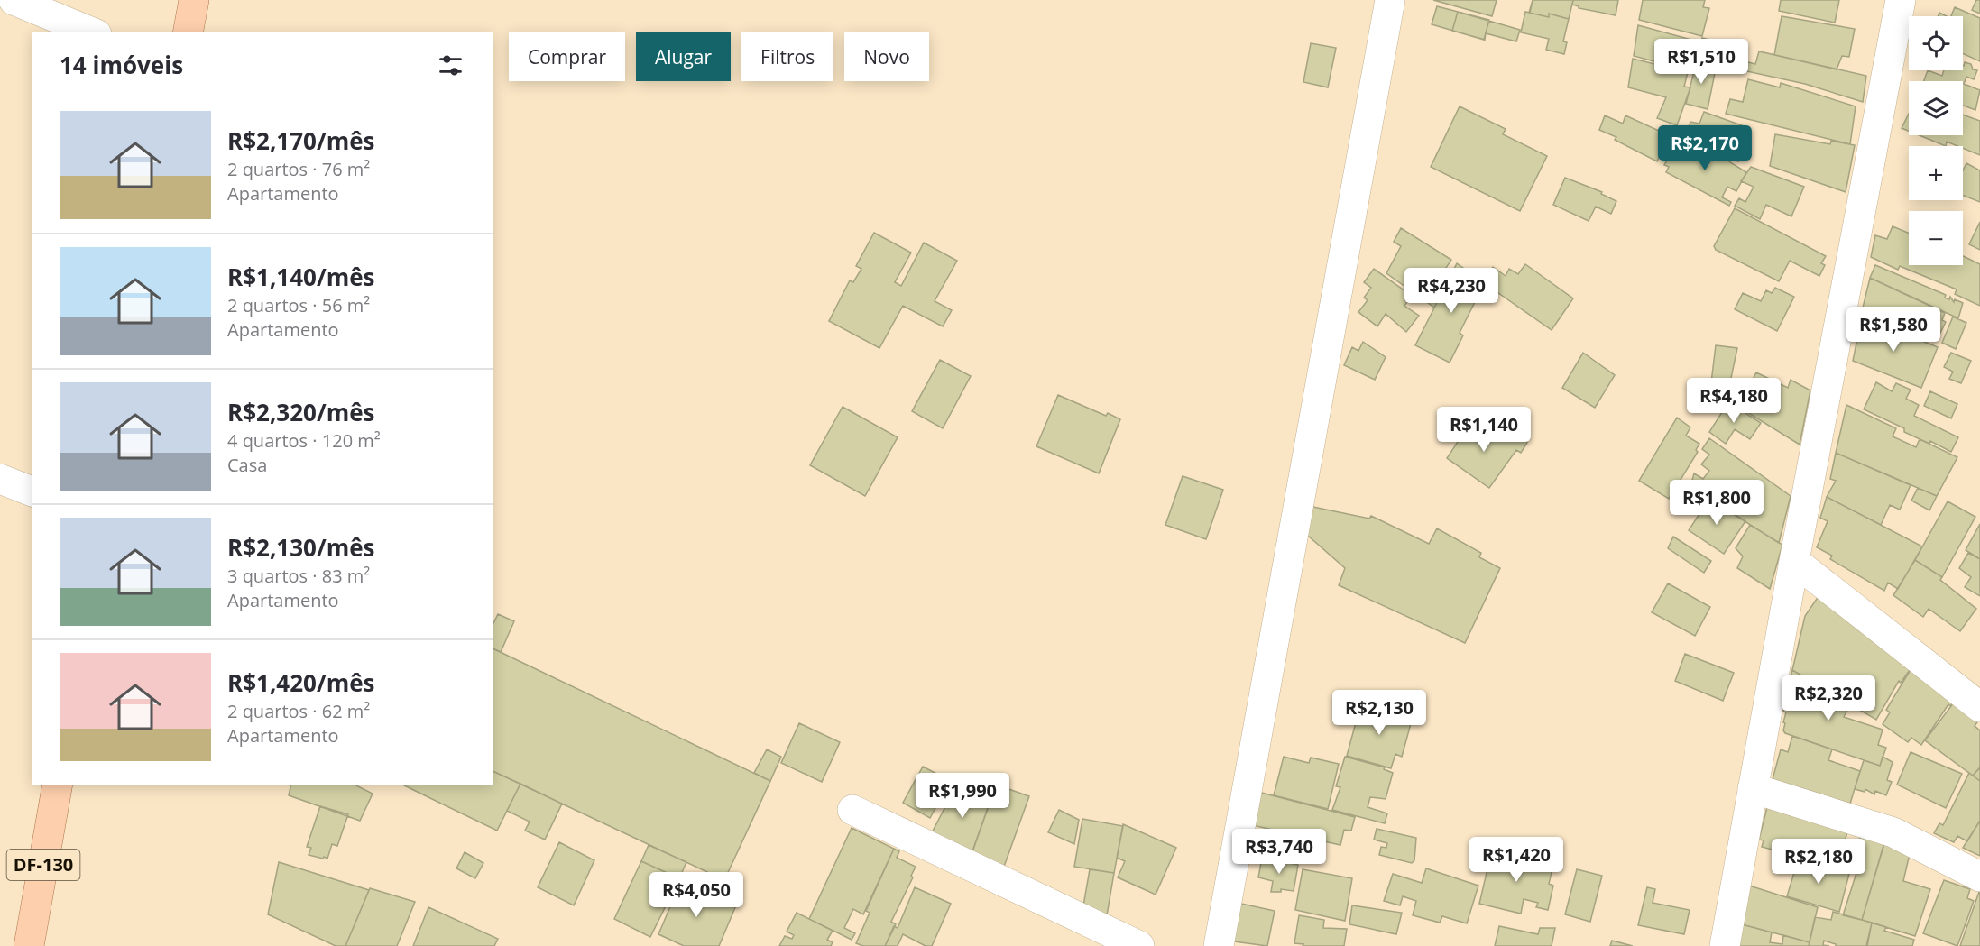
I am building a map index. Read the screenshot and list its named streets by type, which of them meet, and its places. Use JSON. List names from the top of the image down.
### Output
{
  "streets": {
    "main road": ["DF-130"]
  },
  "page": {
    "map_buttons": ["+", "−"],
    "chip": [
      "Comprar",
      "Alugar",
      "Filtros",
      "Novo"
    ],
    "heading": "14 imóveis",
    "price": [
      "R$1,510",
      "R$2,170",
      "R$4,230",
      "R$1,580",
      "R$4,180",
      "R$1,140",
      "R$1,800",
      "R$2,320",
      "R$2,130",
      "R$1,990",
      "R$3,740",
      "R$1,420",
      "R$2,180",
      "R$4,050"
    ],
    "list": [
      {
        "name": "R$2,170/mês",
        "note": "2 quartos · 76 m² · Apartamento"
      },
      {
        "name": "R$1,140/mês",
        "note": "2 quartos · 56 m² · Apartamento"
      },
      {
        "name": "R$2,320/mês",
        "note": "4 quartos · 120 m² · Casa"
      },
      {
        "name": "R$2,130/mês",
        "note": "3 quartos · 83 m² · Apartamento"
      },
      {
        "name": "R$1,420/mês",
        "note": "2 quartos · 62 m² · Apartamento"
      }
    ]
  }
}
